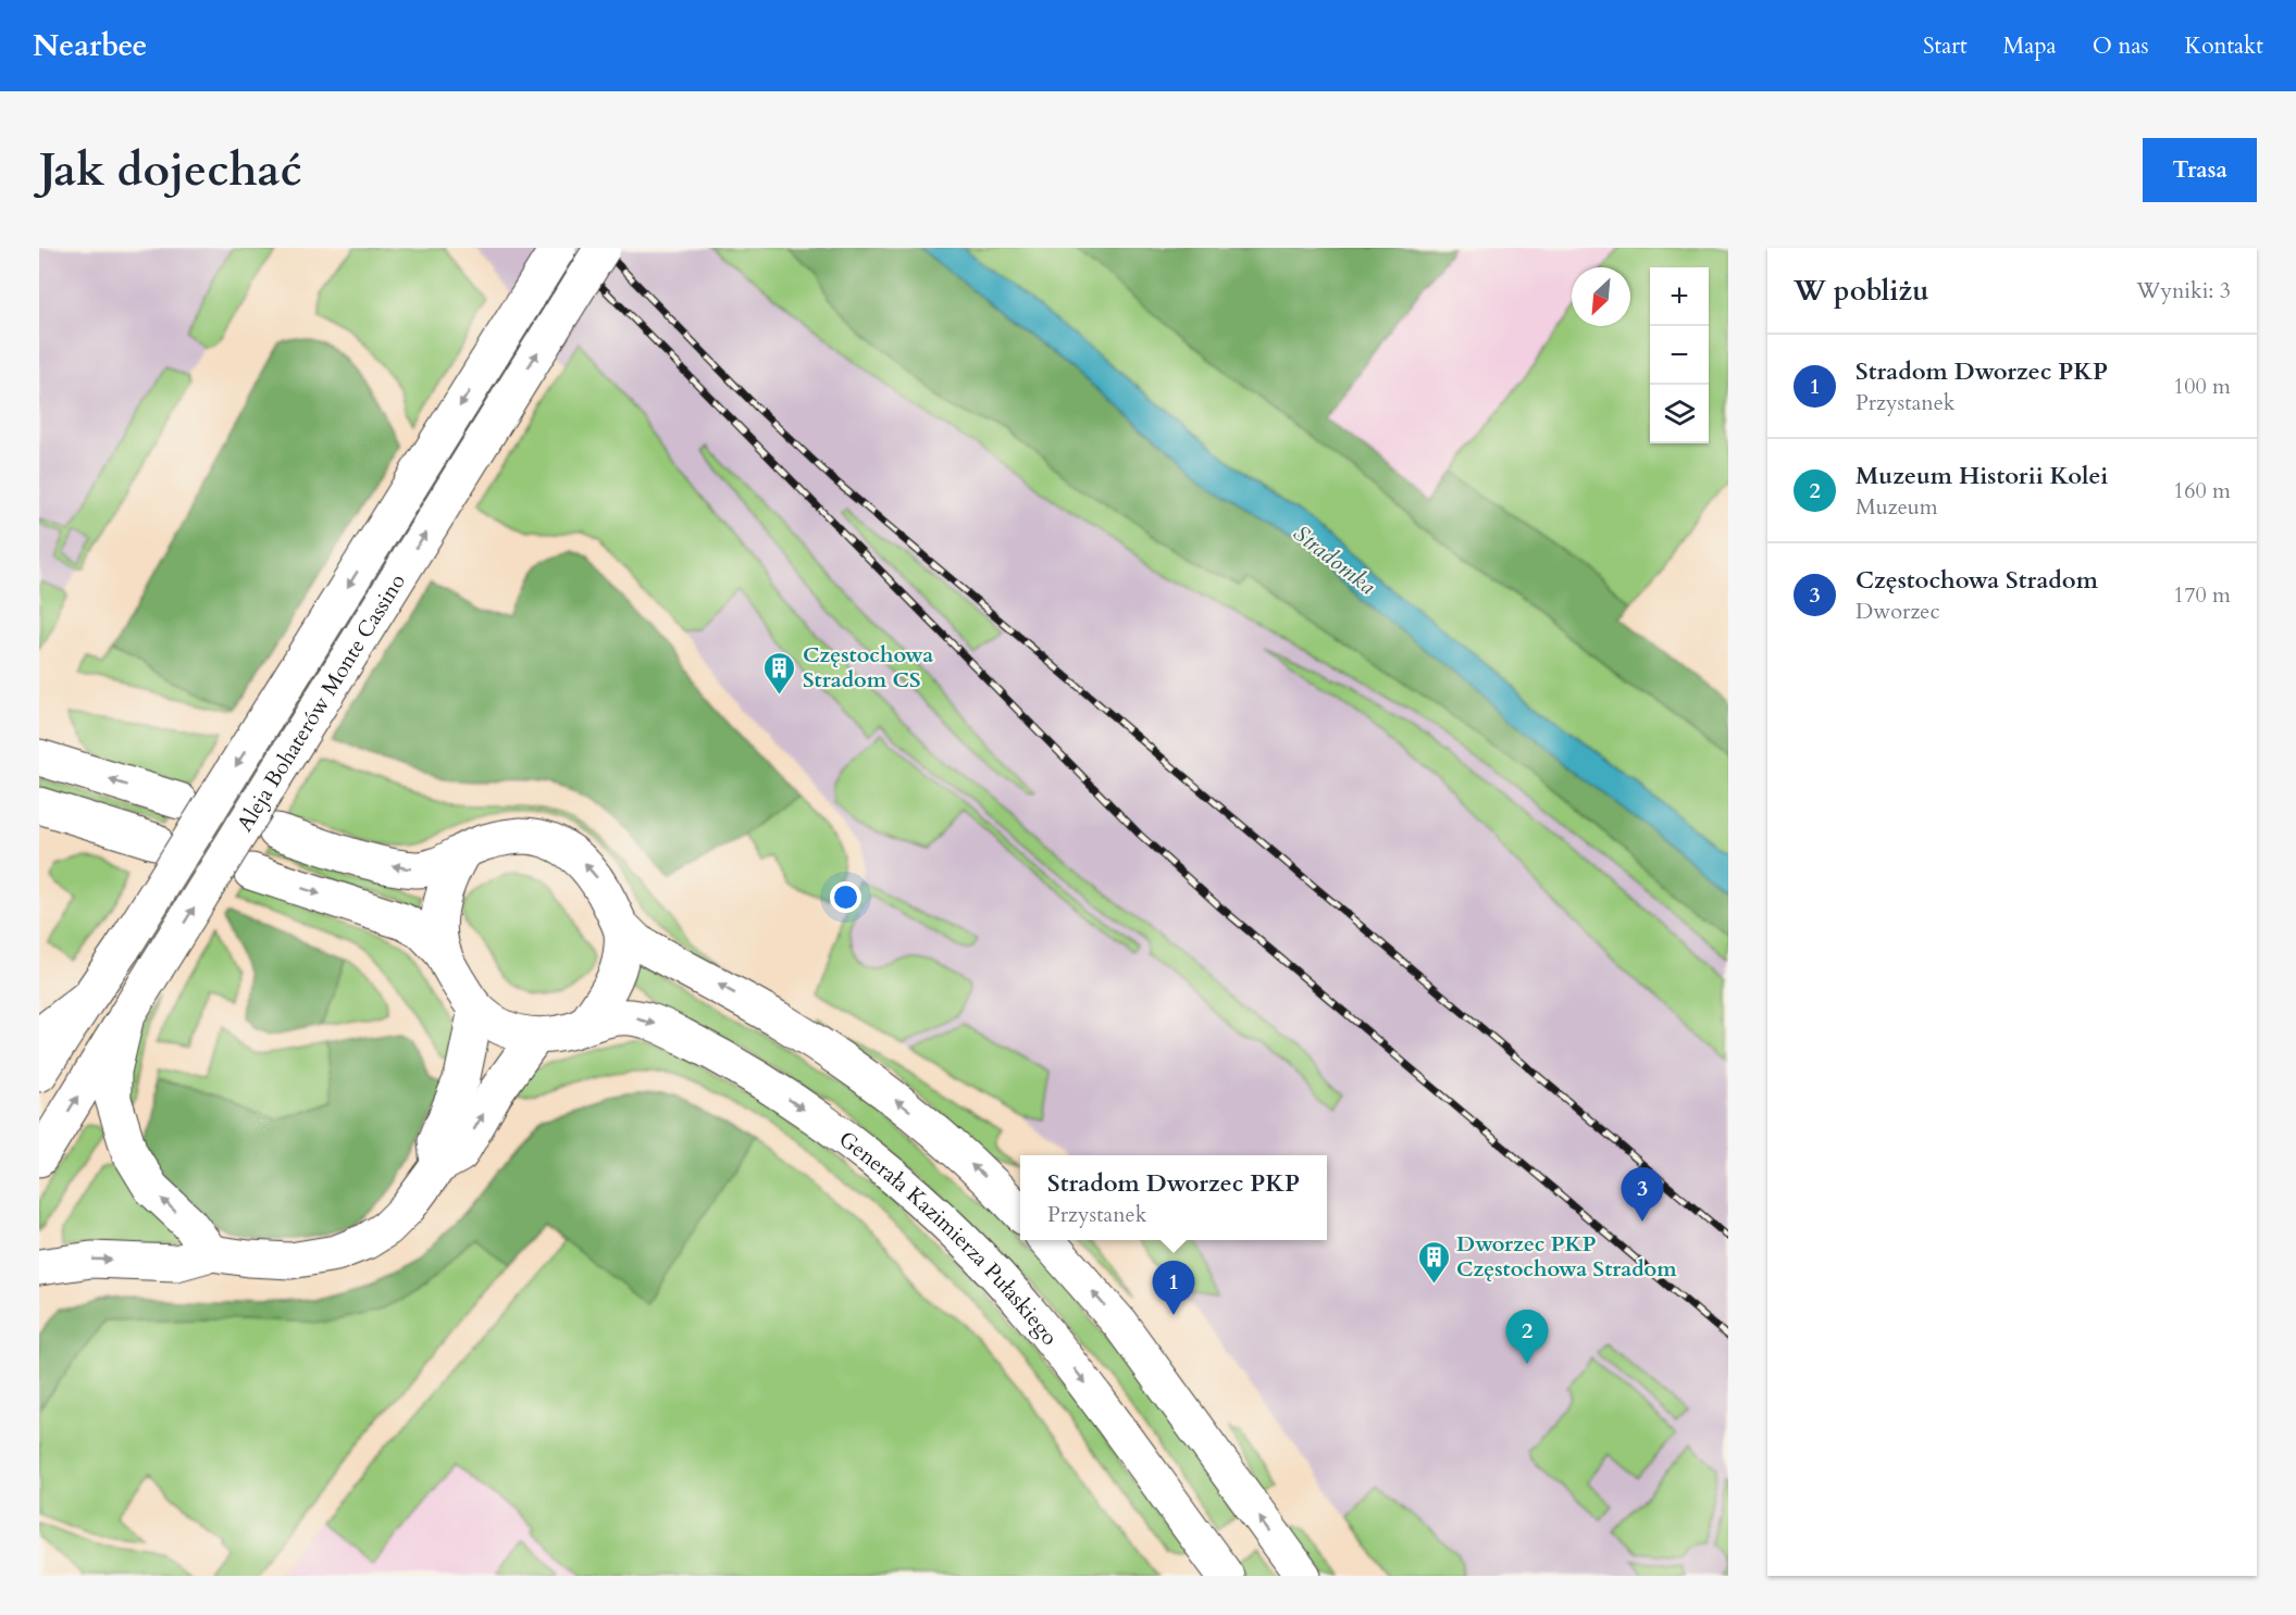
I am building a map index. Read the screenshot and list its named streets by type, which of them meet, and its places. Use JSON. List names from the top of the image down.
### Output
{
  "streets": {
    "main road": ["Aleja Bohaterów Monte Cassino", "Generała Kazimierza Pułaskiego"]
  },
  "water": ["Stradomka"],
  "places": {
    "building": ["Częstochowa Stradom CS", "Dworzec PKP Częstochowa Stradom"]
  },
  "north": "bottom left",
  "page": {
    "header": "Nearbee",
    "nav": [
      "Start",
      "Mapa",
      "O nas",
      "Kontakt"
    ],
    "buttons": "Trasa",
    "title": "Jak dojechać",
    "heading": ["W pobliżu", "Wyniki: 3"],
    "map_buttons": ["+", "−"],
    "list": [
      {
        "mark": "1",
        "name": "Stradom Dworzec PKP",
        "note": "Przystanek",
        "value": "100 m"
      },
      {
        "mark": "2",
        "name": "Muzeum Historii Kolei",
        "note": "Muzeum",
        "value": "160 m"
      },
      {
        "mark": "3",
        "name": "Częstochowa Stradom",
        "note": "Dworzec",
        "value": "170 m"
      }
    ],
    "popup": ["Stradom Dworzec PKP", "Przystanek"],
    "pins": ["3", "1", "2"]
  }
}
